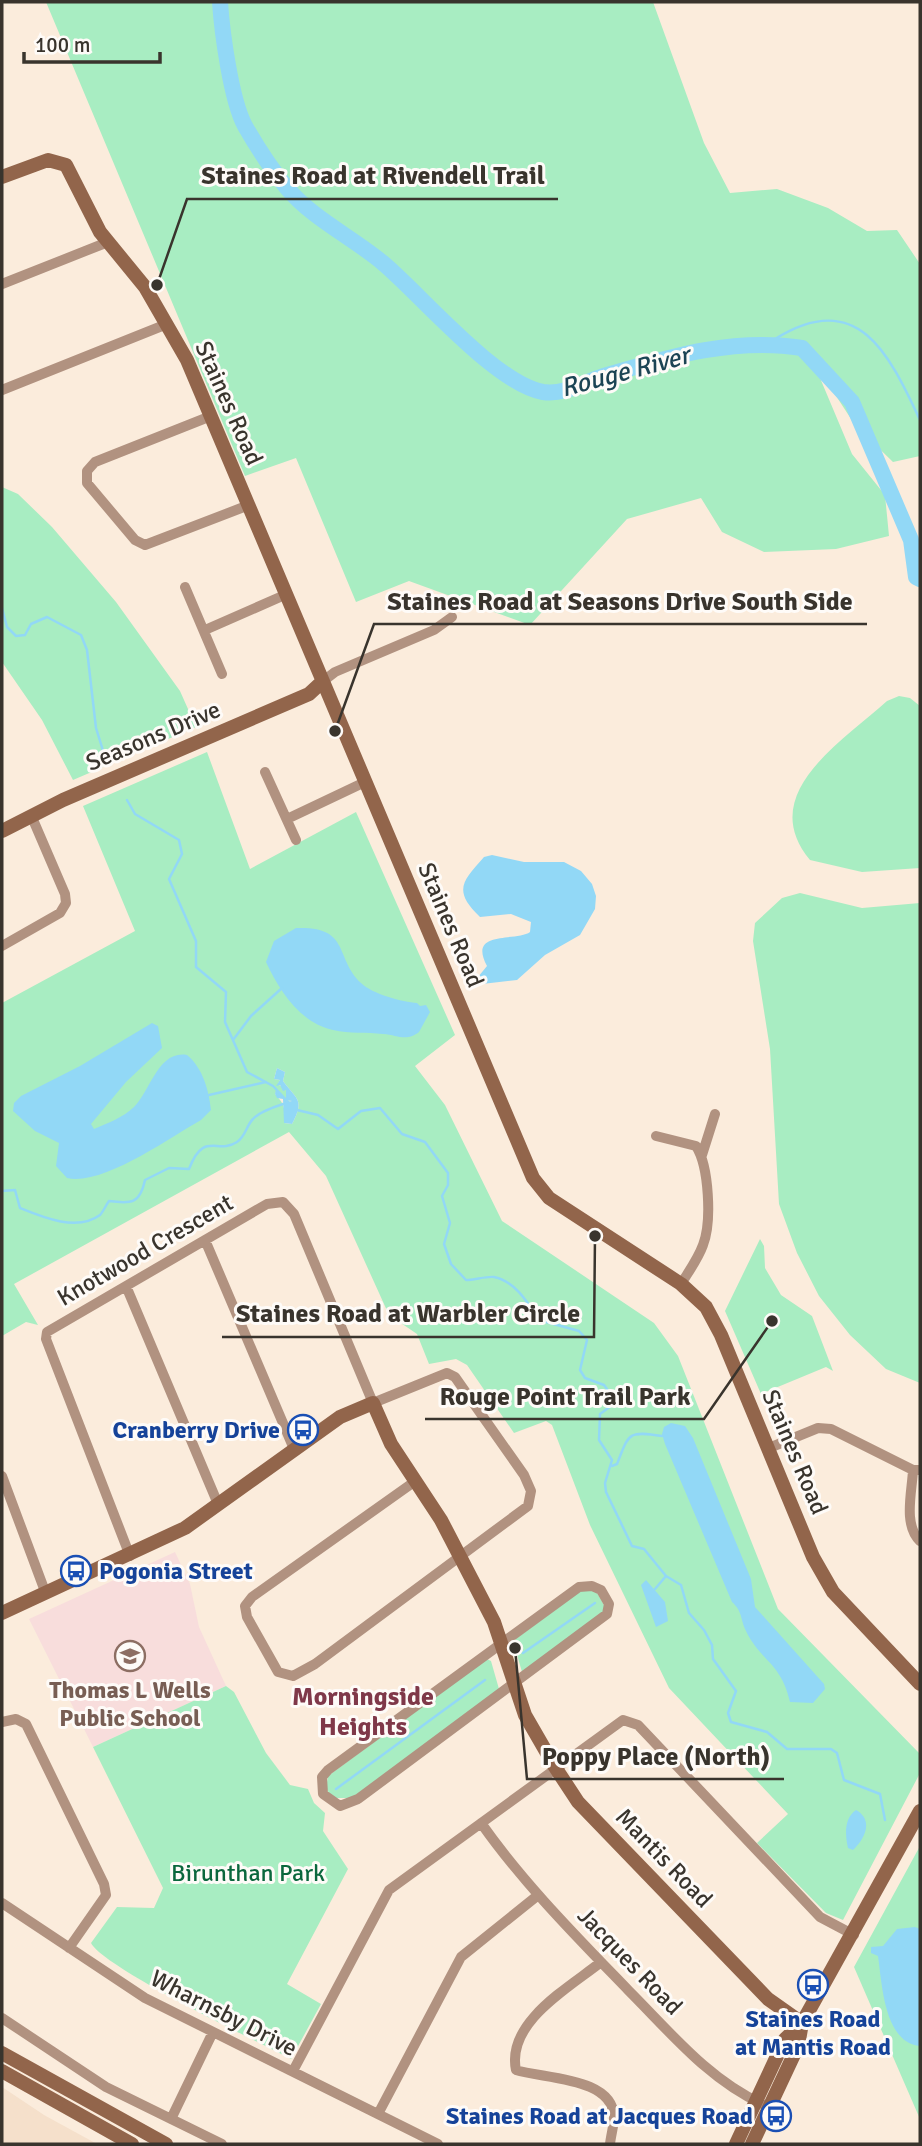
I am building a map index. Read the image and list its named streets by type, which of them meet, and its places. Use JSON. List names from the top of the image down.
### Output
{
  "streets": {
    "street": [
      "Staines Road",
      "Seasons Drive",
      "Knotwood Crescent",
      "Mantis Road",
      "Jacques Road",
      "Wharnsby Drive"
    ]
  },
  "crossings": [
    ["Staines Road", "Seasons Drive"],
    ["Knotwood Crescent", "Mantis Road"]
  ],
  "districts": ["Morningside Heights"],
  "water": ["Rouge River"],
  "parks": ["Birunthan Park"],
  "places": {
    "other": [
      "Staines Road at Rivendell Trail",
      "Staines Road at Seasons Drive South Side",
      "Staines Road at Warbler Circle",
      "Rouge Point Trail Park",
      "Poppy Place (North)"
    ],
    "bus stop": [
      "Cranberry Drive",
      "Pogonia Street",
      "Staines Road at Mantis Road",
      "Staines Road at Jacques Road"
    ],
    "school or university": ["Thomas L Wells Public School"]
  },
  "scale_bar": "100 m"
}
